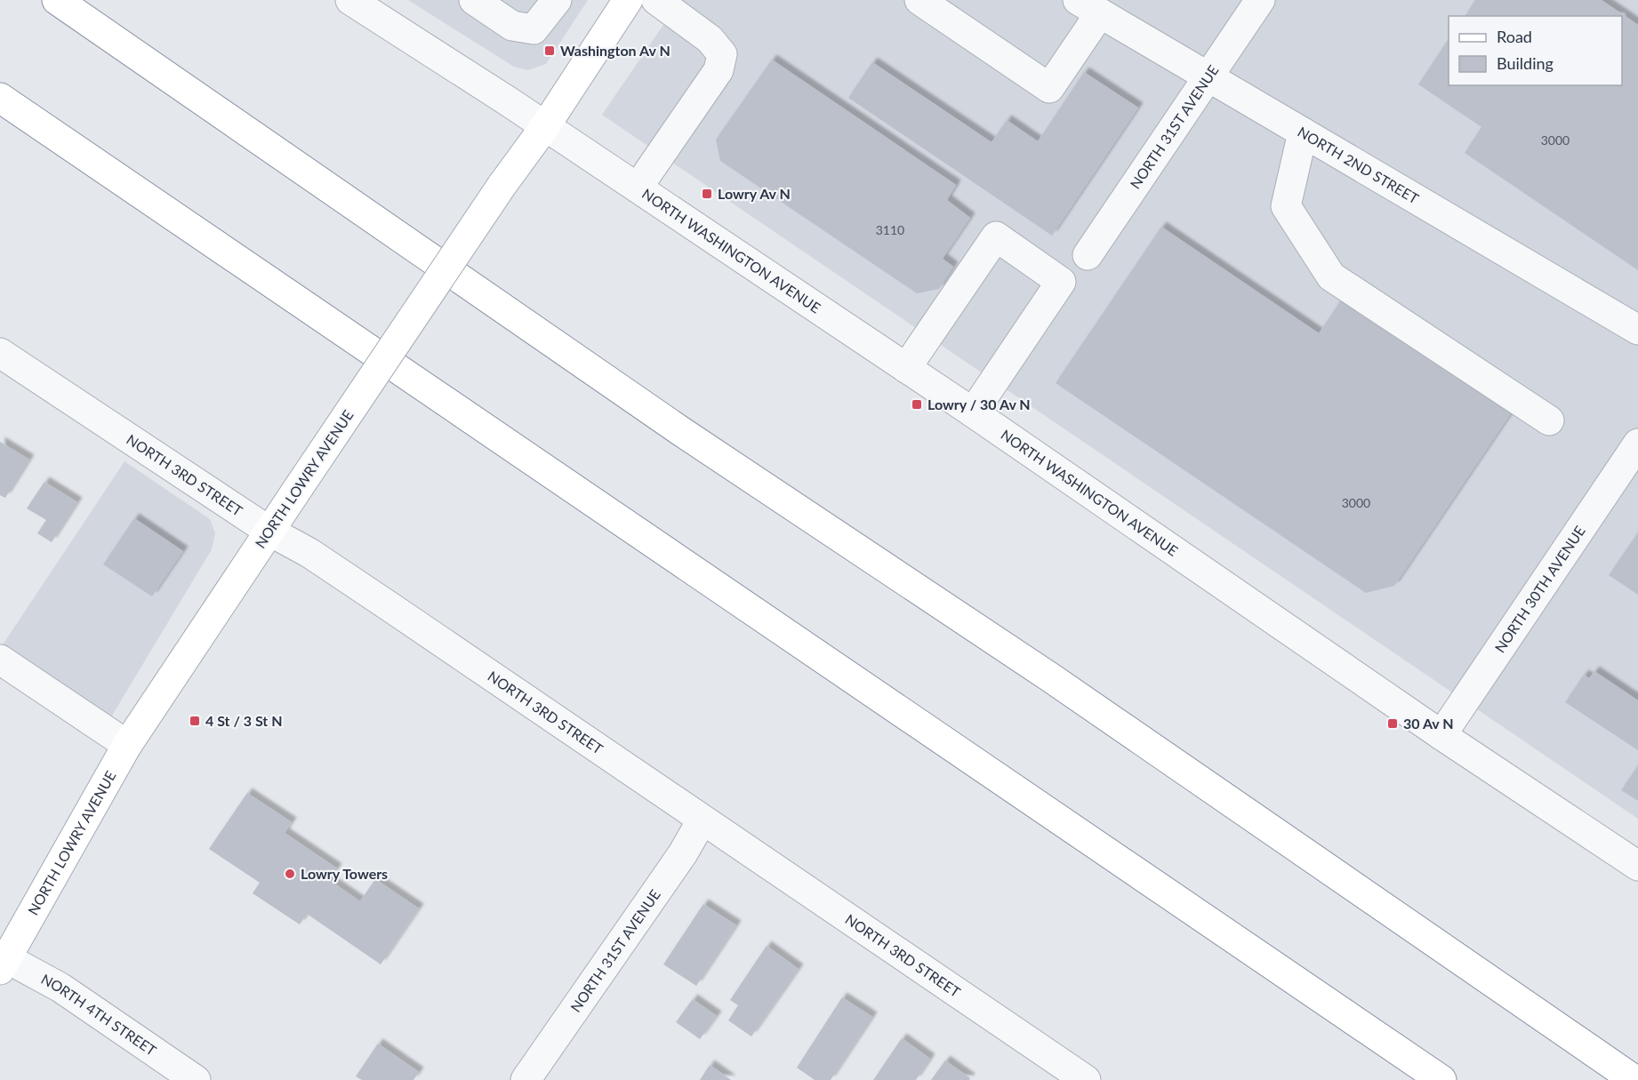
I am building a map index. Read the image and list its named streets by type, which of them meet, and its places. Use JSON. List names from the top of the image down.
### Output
{
  "streets": {
    "main road": ["NORTH LOWRY AVENUE"],
    "street": [
      "NORTH 31ST AVENUE",
      "NORTH 2ND STREET",
      "NORTH WASHINGTON AVENUE",
      "NORTH 3RD STREET",
      "NORTH 30TH AVENUE",
      "NORTH 4TH STREET"
    ]
  },
  "crossings": [
    ["NORTH 31ST AVENUE", "NORTH 2ND STREET"],
    ["NORTH 31ST AVENUE", "NORTH 3RD STREET"],
    ["NORTH WASHINGTON AVENUE", "NORTH LOWRY AVENUE"],
    ["NORTH WASHINGTON AVENUE", "NORTH 30TH AVENUE"],
    ["NORTH 3RD STREET", "NORTH LOWRY AVENUE"],
    ["NORTH LOWRY AVENUE", "NORTH 4TH STREET"]
  ],
  "places": {
    "transit": [
      "Washington Av N",
      "Lowry Av N",
      "Lowry / 30 Av N",
      "4 St / 3 St N",
      "30 Av N"
    ],
    "other": ["Lowry Towers"]
  },
  "house_numbers": ["3000", "3110", "3000"],
  "legend": ["Road", "Building"]
}
